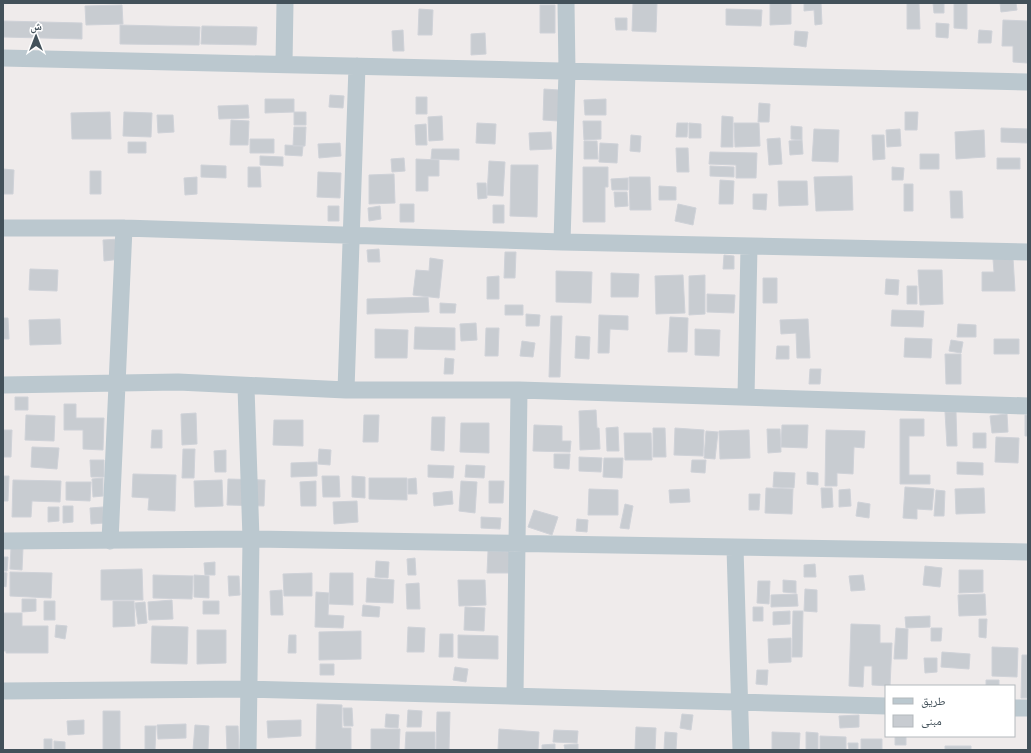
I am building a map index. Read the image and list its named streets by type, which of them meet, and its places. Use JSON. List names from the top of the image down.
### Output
{
  "legend": ["طريق", "مبنى"],
  "north": "top"
}
